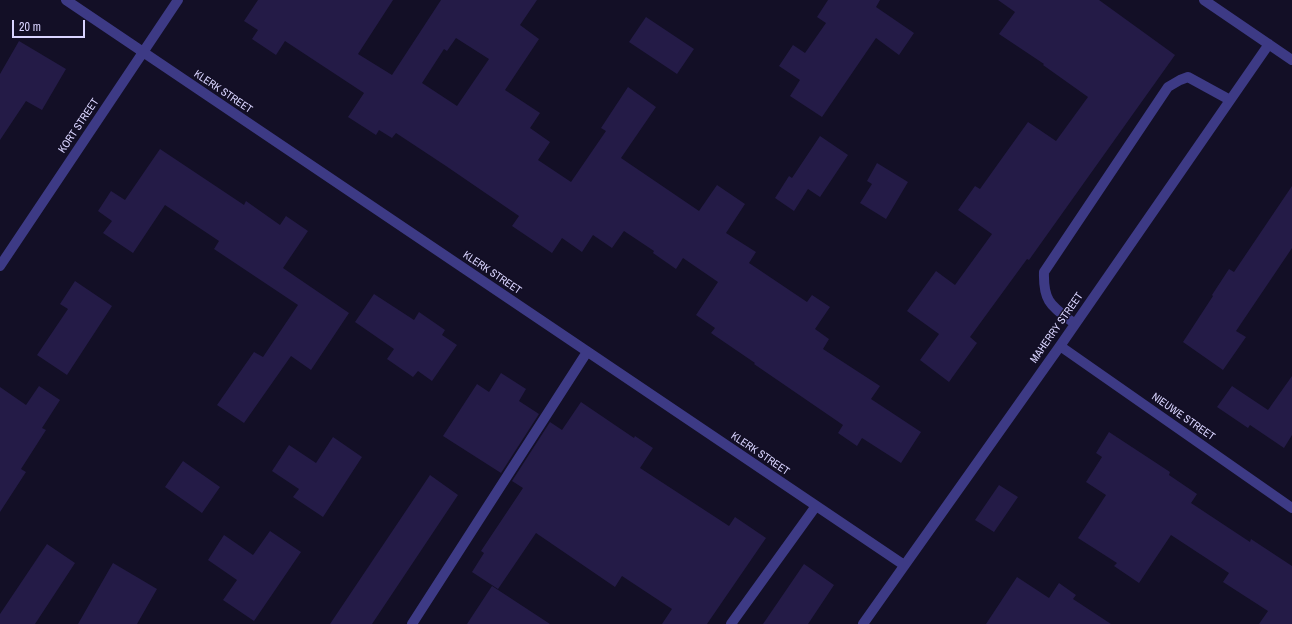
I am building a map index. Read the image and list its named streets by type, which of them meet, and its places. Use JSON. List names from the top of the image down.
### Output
{
  "streets": {
    "street": [
      "KLERK STREET",
      "KORT STREET",
      "MAHERRY STREET",
      "NIEUWE STREET"
    ]
  },
  "crossings": [
    ["KLERK STREET", "KORT STREET"],
    ["KLERK STREET", "MAHERRY STREET"],
    ["MAHERRY STREET", "NIEUWE STREET"]
  ],
  "scale_bar": "20 m"
}
